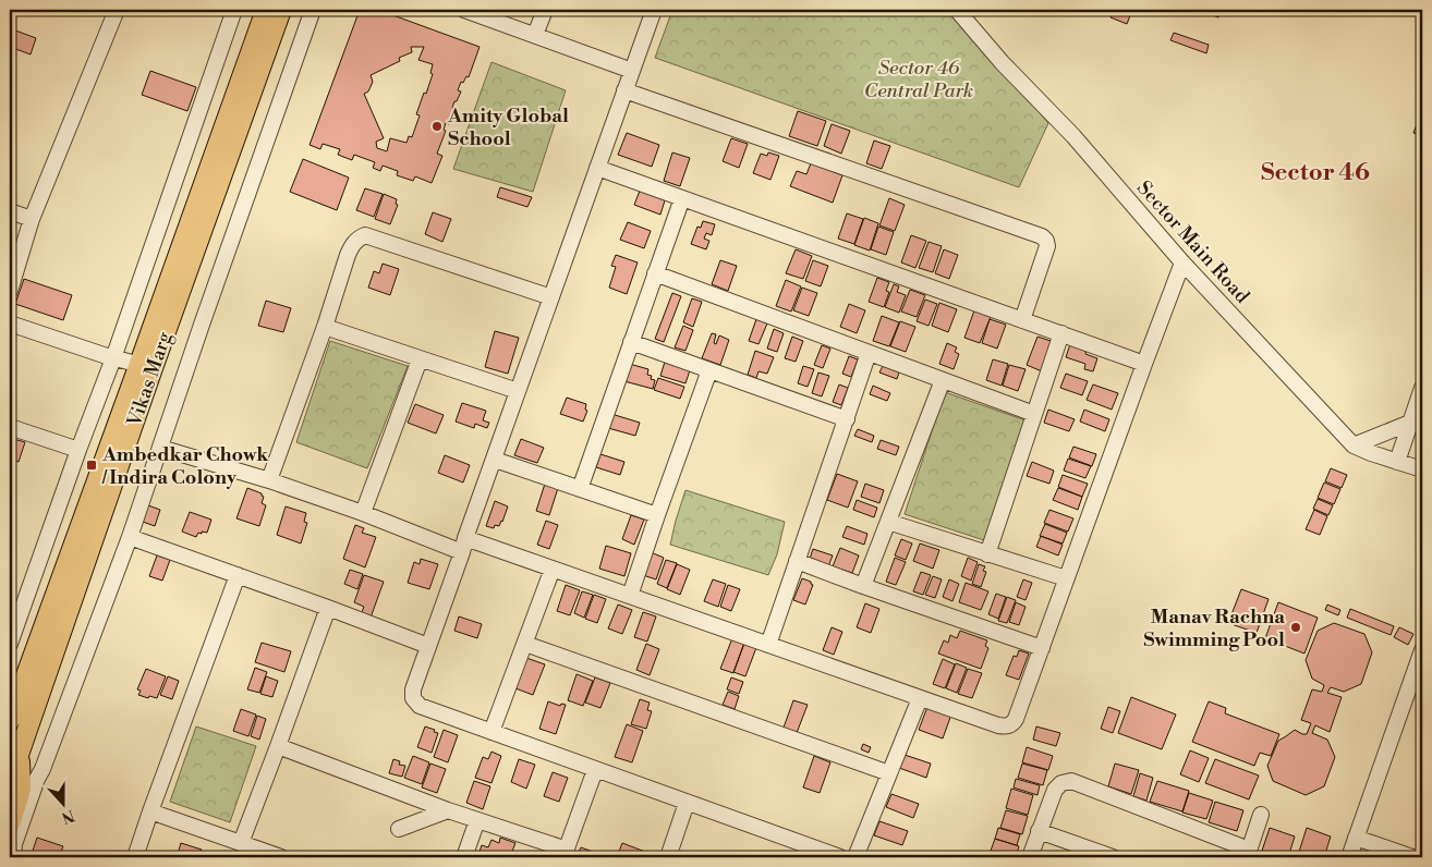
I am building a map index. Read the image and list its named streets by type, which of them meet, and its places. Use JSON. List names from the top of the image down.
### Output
{
  "streets": {
    "main road": ["Vikas Marg"],
    "street": ["Sector Main Road"]
  },
  "districts": ["Sector 46"],
  "parks": ["Sector 46 Central Park"],
  "places": {
    "other": ["Amity Global School", "Manav Rachna Swimming Pool"],
    "transit": ["Ambedkar Chowk / Indira Colony"]
  },
  "north": "bottom"
}
